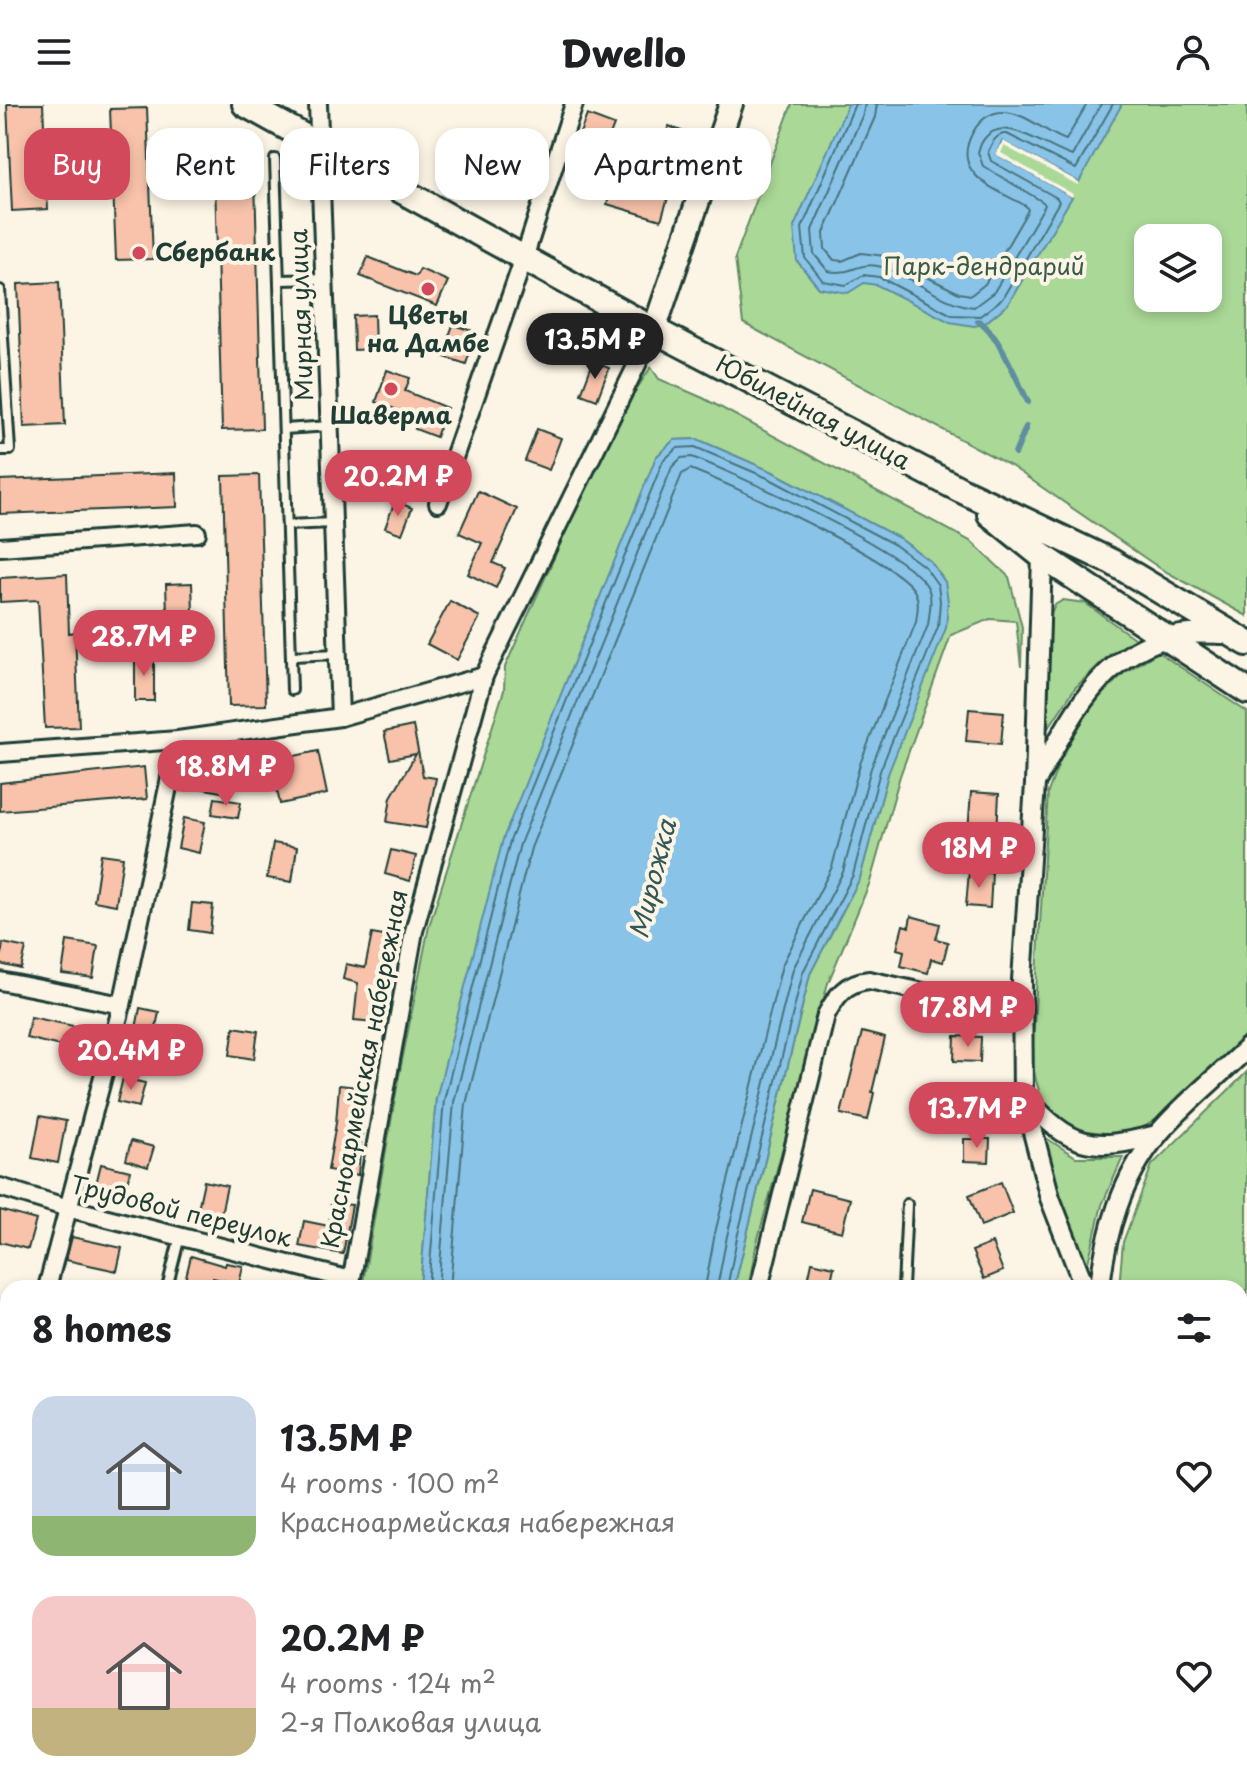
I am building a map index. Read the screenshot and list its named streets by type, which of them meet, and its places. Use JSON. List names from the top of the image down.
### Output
{
  "streets": {
    "main road": ["Юбилейная улица", "Красноармейская набережная"],
    "street": ["Мирная улица", "Трудовой переулок"]
  },
  "crossings": [
    ["Юбилейная улица", "Красноармейская набережная"]
  ],
  "water": ["Мирожка"],
  "parks": ["Парк-дендрарий"],
  "places": ["Сбербанк", "Цветы на Дамбе", "Шаверма"],
  "page": {
    "header": "Dwello",
    "chip": [
      "Buy",
      "Rent",
      "Filters",
      "New",
      "Apartment"
    ],
    "price": [
      "13.5M ₽",
      "20.2M ₽",
      "28.7M ₽",
      "18.8M ₽",
      "18M ₽",
      "17.8M ₽",
      "20.4M ₽",
      "13.7M ₽"
    ],
    "heading": "8 homes",
    "list": [
      {
        "name": "13.5M ₽",
        "note": "4 rooms · 100 m² · Красноармейская набережная"
      },
      {
        "name": "20.2M ₽",
        "note": "4 rooms · 124 m² · 2-я Полковая улица"
      }
    ]
  }
}
